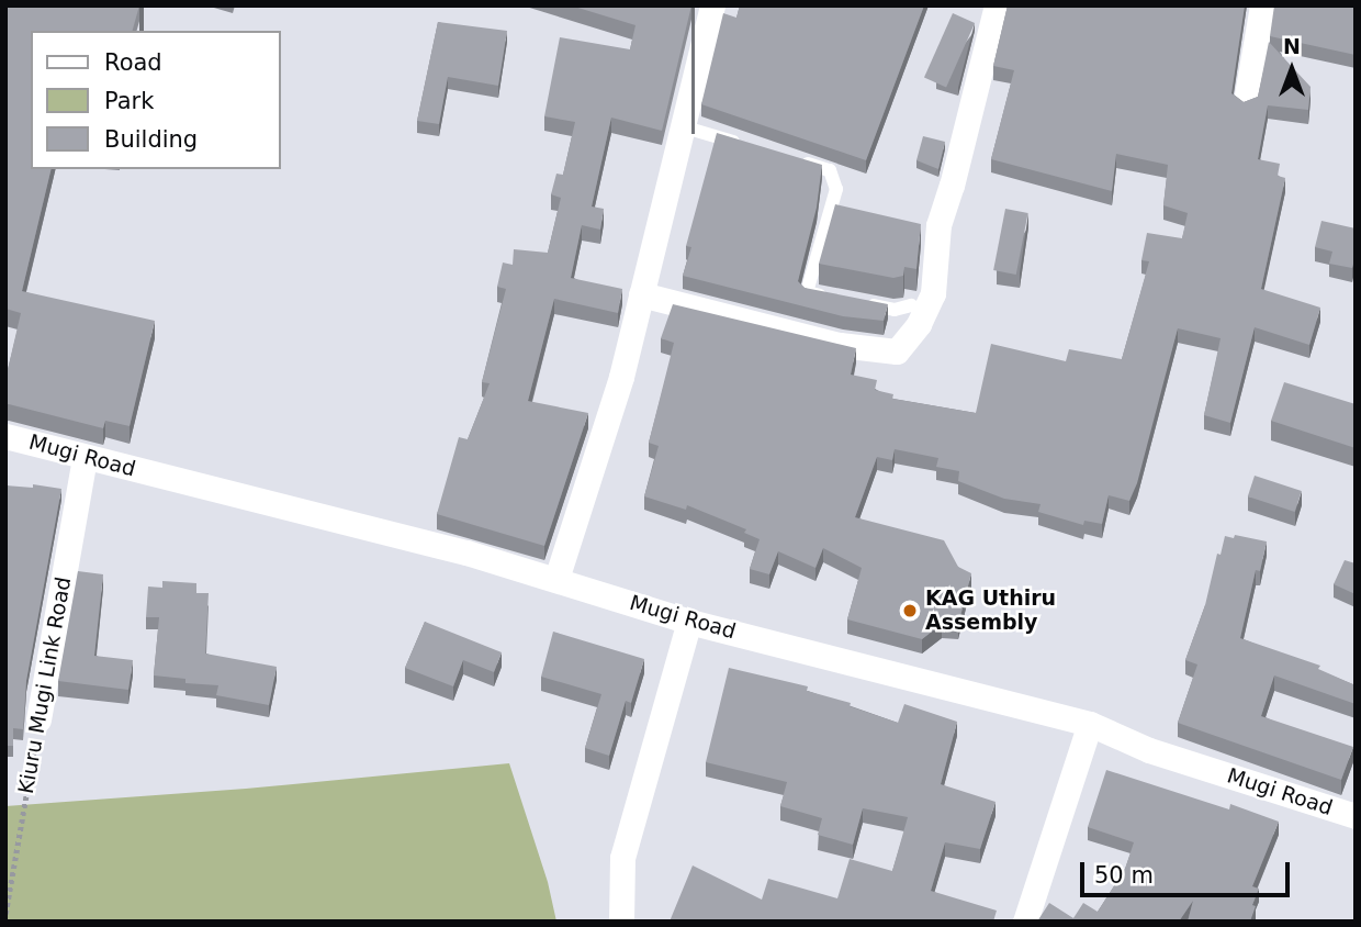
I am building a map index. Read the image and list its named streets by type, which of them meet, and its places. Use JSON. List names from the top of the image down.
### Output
{
  "streets": {
    "street": ["Mugi Road", "Kiuru Mugi Link Road"]
  },
  "crossings": [
    ["Mugi Road", "Kiuru Mugi Link Road"]
  ],
  "places": ["KAG Uthiru Assembly"],
  "legend": ["Road", "Park", "Building"],
  "scale_bar": "50 m",
  "north": "top"
}
